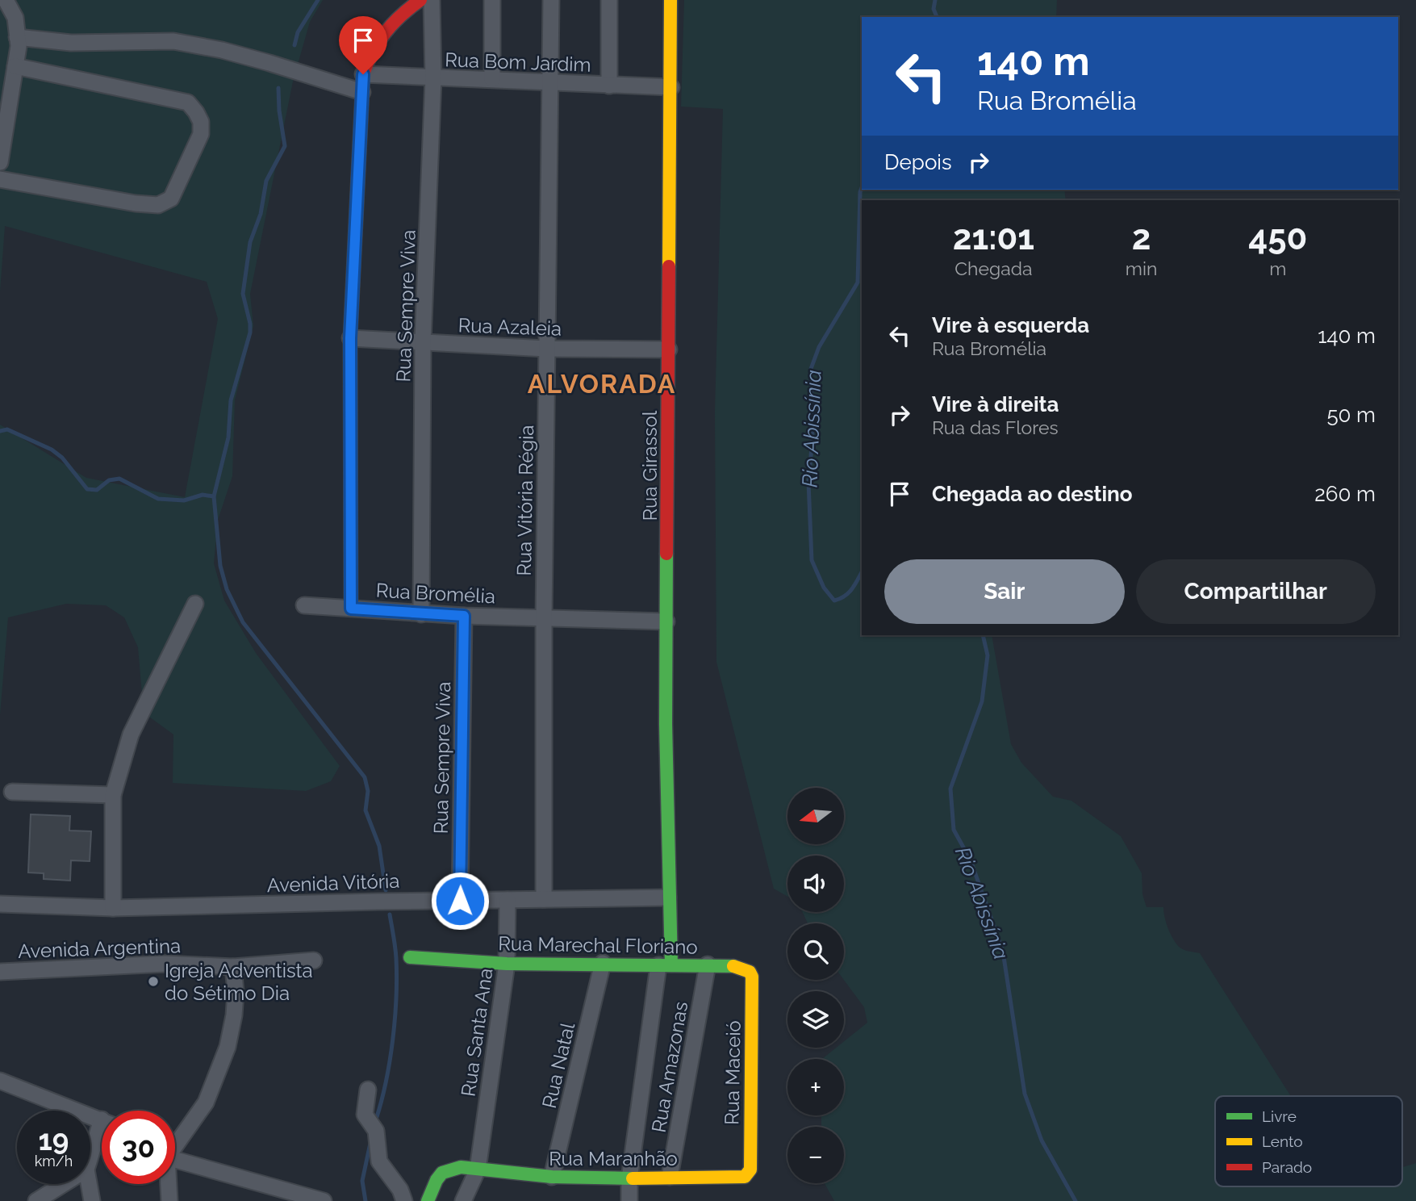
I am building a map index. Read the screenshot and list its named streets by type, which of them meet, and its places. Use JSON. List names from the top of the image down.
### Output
{
  "streets": {
    "street": [
      "Rua Bom Jardim",
      "Rua Sempre Viva",
      "Rua Azaleia",
      "Rua Girassol",
      "Rua Vitória Régia",
      "Rua Bromélia",
      "Avenida Vitória",
      "Rua Marechal Floriano",
      "Avenida Argentina",
      "Rua Santa Ana",
      "Rua Natal",
      "Rua Amazonas",
      "Rua Maceió",
      "Rua Maranhão"
    ]
  },
  "crossings": [
    ["Rua Bom Jardim", "Rua Sempre Viva"],
    ["Rua Bom Jardim", "Rua Girassol"],
    ["Rua Bom Jardim", "Rua Vitória Régia"],
    ["Rua Sempre Viva", "Rua Azaleia"],
    ["Rua Sempre Viva", "Rua Bromélia"],
    ["Rua Sempre Viva", "Avenida Vitória"],
    ["Rua Azaleia", "Rua Girassol"],
    ["Rua Azaleia", "Rua Vitória Régia"],
    ["Rua Girassol", "Rua Bromélia"],
    ["Rua Girassol", "Avenida Vitória"],
    ["Rua Girassol", "Rua Marechal Floriano"],
    ["Rua Vitória Régia", "Rua Bromélia"],
    ["Rua Vitória Régia", "Avenida Vitória"],
    ["Avenida Vitória", "Rua Santa Ana"],
    ["Rua Marechal Floriano", "Rua Santa Ana"],
    ["Rua Marechal Floriano", "Rua Natal"],
    ["Rua Marechal Floriano", "Rua Amazonas"],
    ["Rua Marechal Floriano", "Rua Maceió"],
    ["Rua Santa Ana", "Rua Maranhão"],
    ["Rua Natal", "Rua Maranhão"],
    ["Rua Amazonas", "Rua Maranhão"],
    ["Rua Maceió", "Rua Maranhão"]
  ],
  "districts": ["ALVORADA"],
  "water": ["Rio Abissínia"],
  "places": ["Igreja Adventista do Sétimo Dia"],
  "legend": ["Livre", "Lento", "Parado"],
  "north": "left",
  "page": {
    "turn": ["140 m", "Rua Bromélia"],
    "then": "Depois",
    "eta": [
      "21:01",
      "Chegada",
      "2",
      "min",
      "450",
      "m"
    ],
    "list": [
      {
        "name": "Vire à esquerda",
        "note": "Rua Bromélia",
        "value": "140 m"
      },
      {
        "name": "Vire à direita",
        "note": "Rua das Flores",
        "value": "50 m"
      },
      {
        "name": "Chegada ao destino",
        "value": "260 m"
      }
    ],
    "buttons": ["Sair", "Compartilhar"],
    "map_buttons": ["+", "−"],
    "speed": "19 km/h",
    "limit": "30"
  }
}
